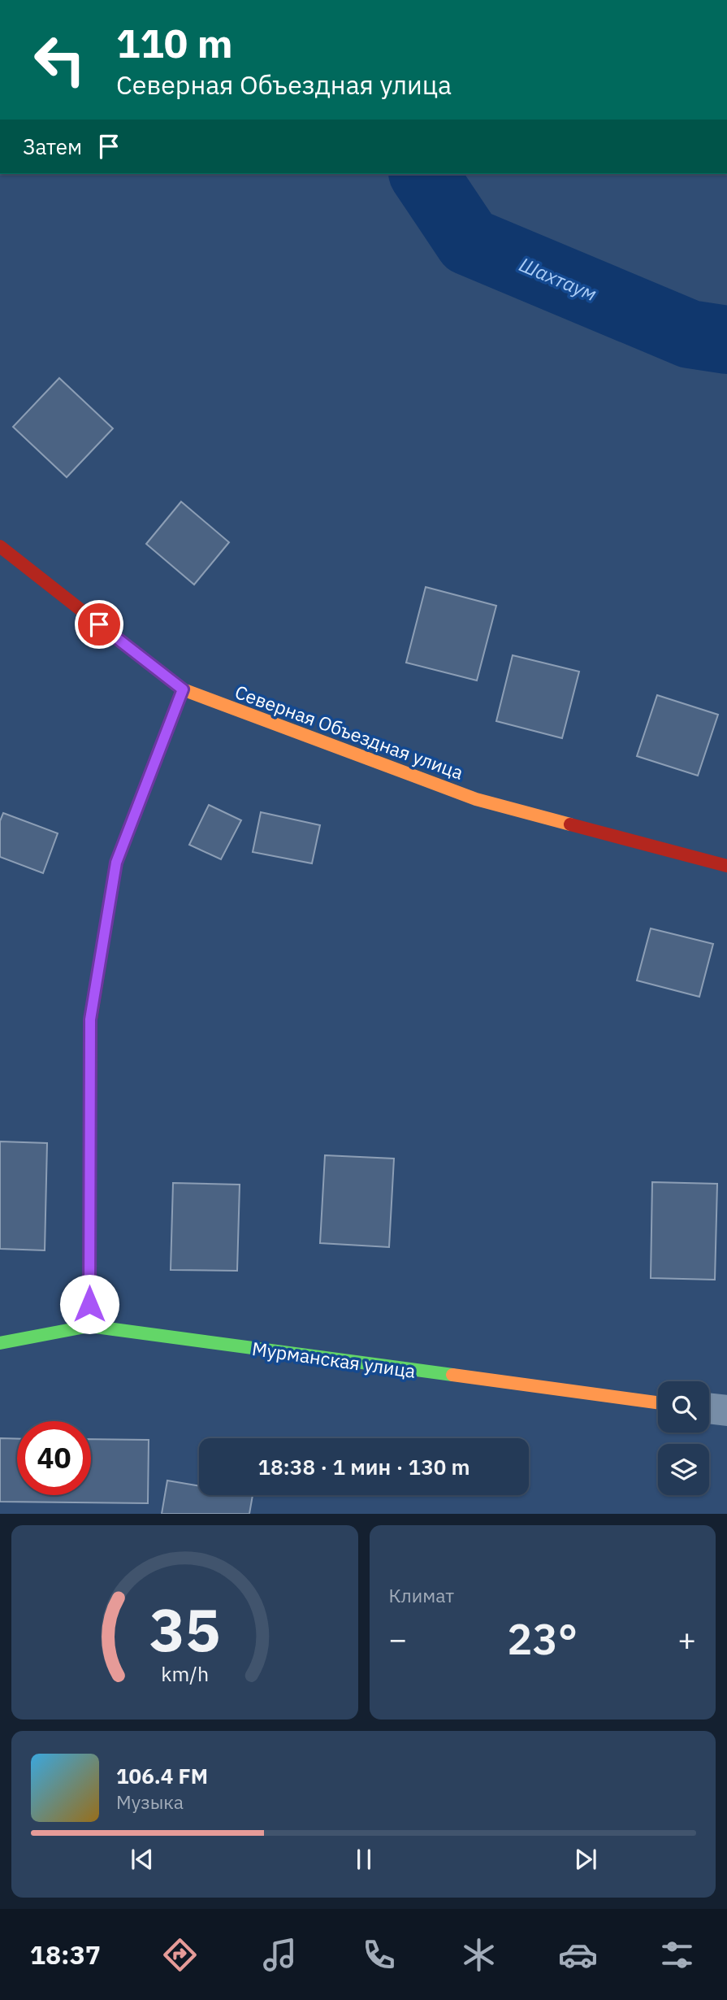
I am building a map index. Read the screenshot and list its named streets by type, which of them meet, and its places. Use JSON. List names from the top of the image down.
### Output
{
  "streets": {
    "street": ["Северная Объездная улица", "Мурманская улица"]
  },
  "water": ["Шахтаум"],
  "page": {
    "turn": ["110 m", "Северная Объездная улица"],
    "then": "Затем",
    "limit": "40",
    "trip": "18:38 · 1 мин · 130 m",
    "tile": "Климат",
    "heat": ["−", "23°", "+"],
    "song": ["106.4 FM", "Музыка"],
    "tabs": "18:37",
    "gauge": ["35", "km/h"]
  }
}
